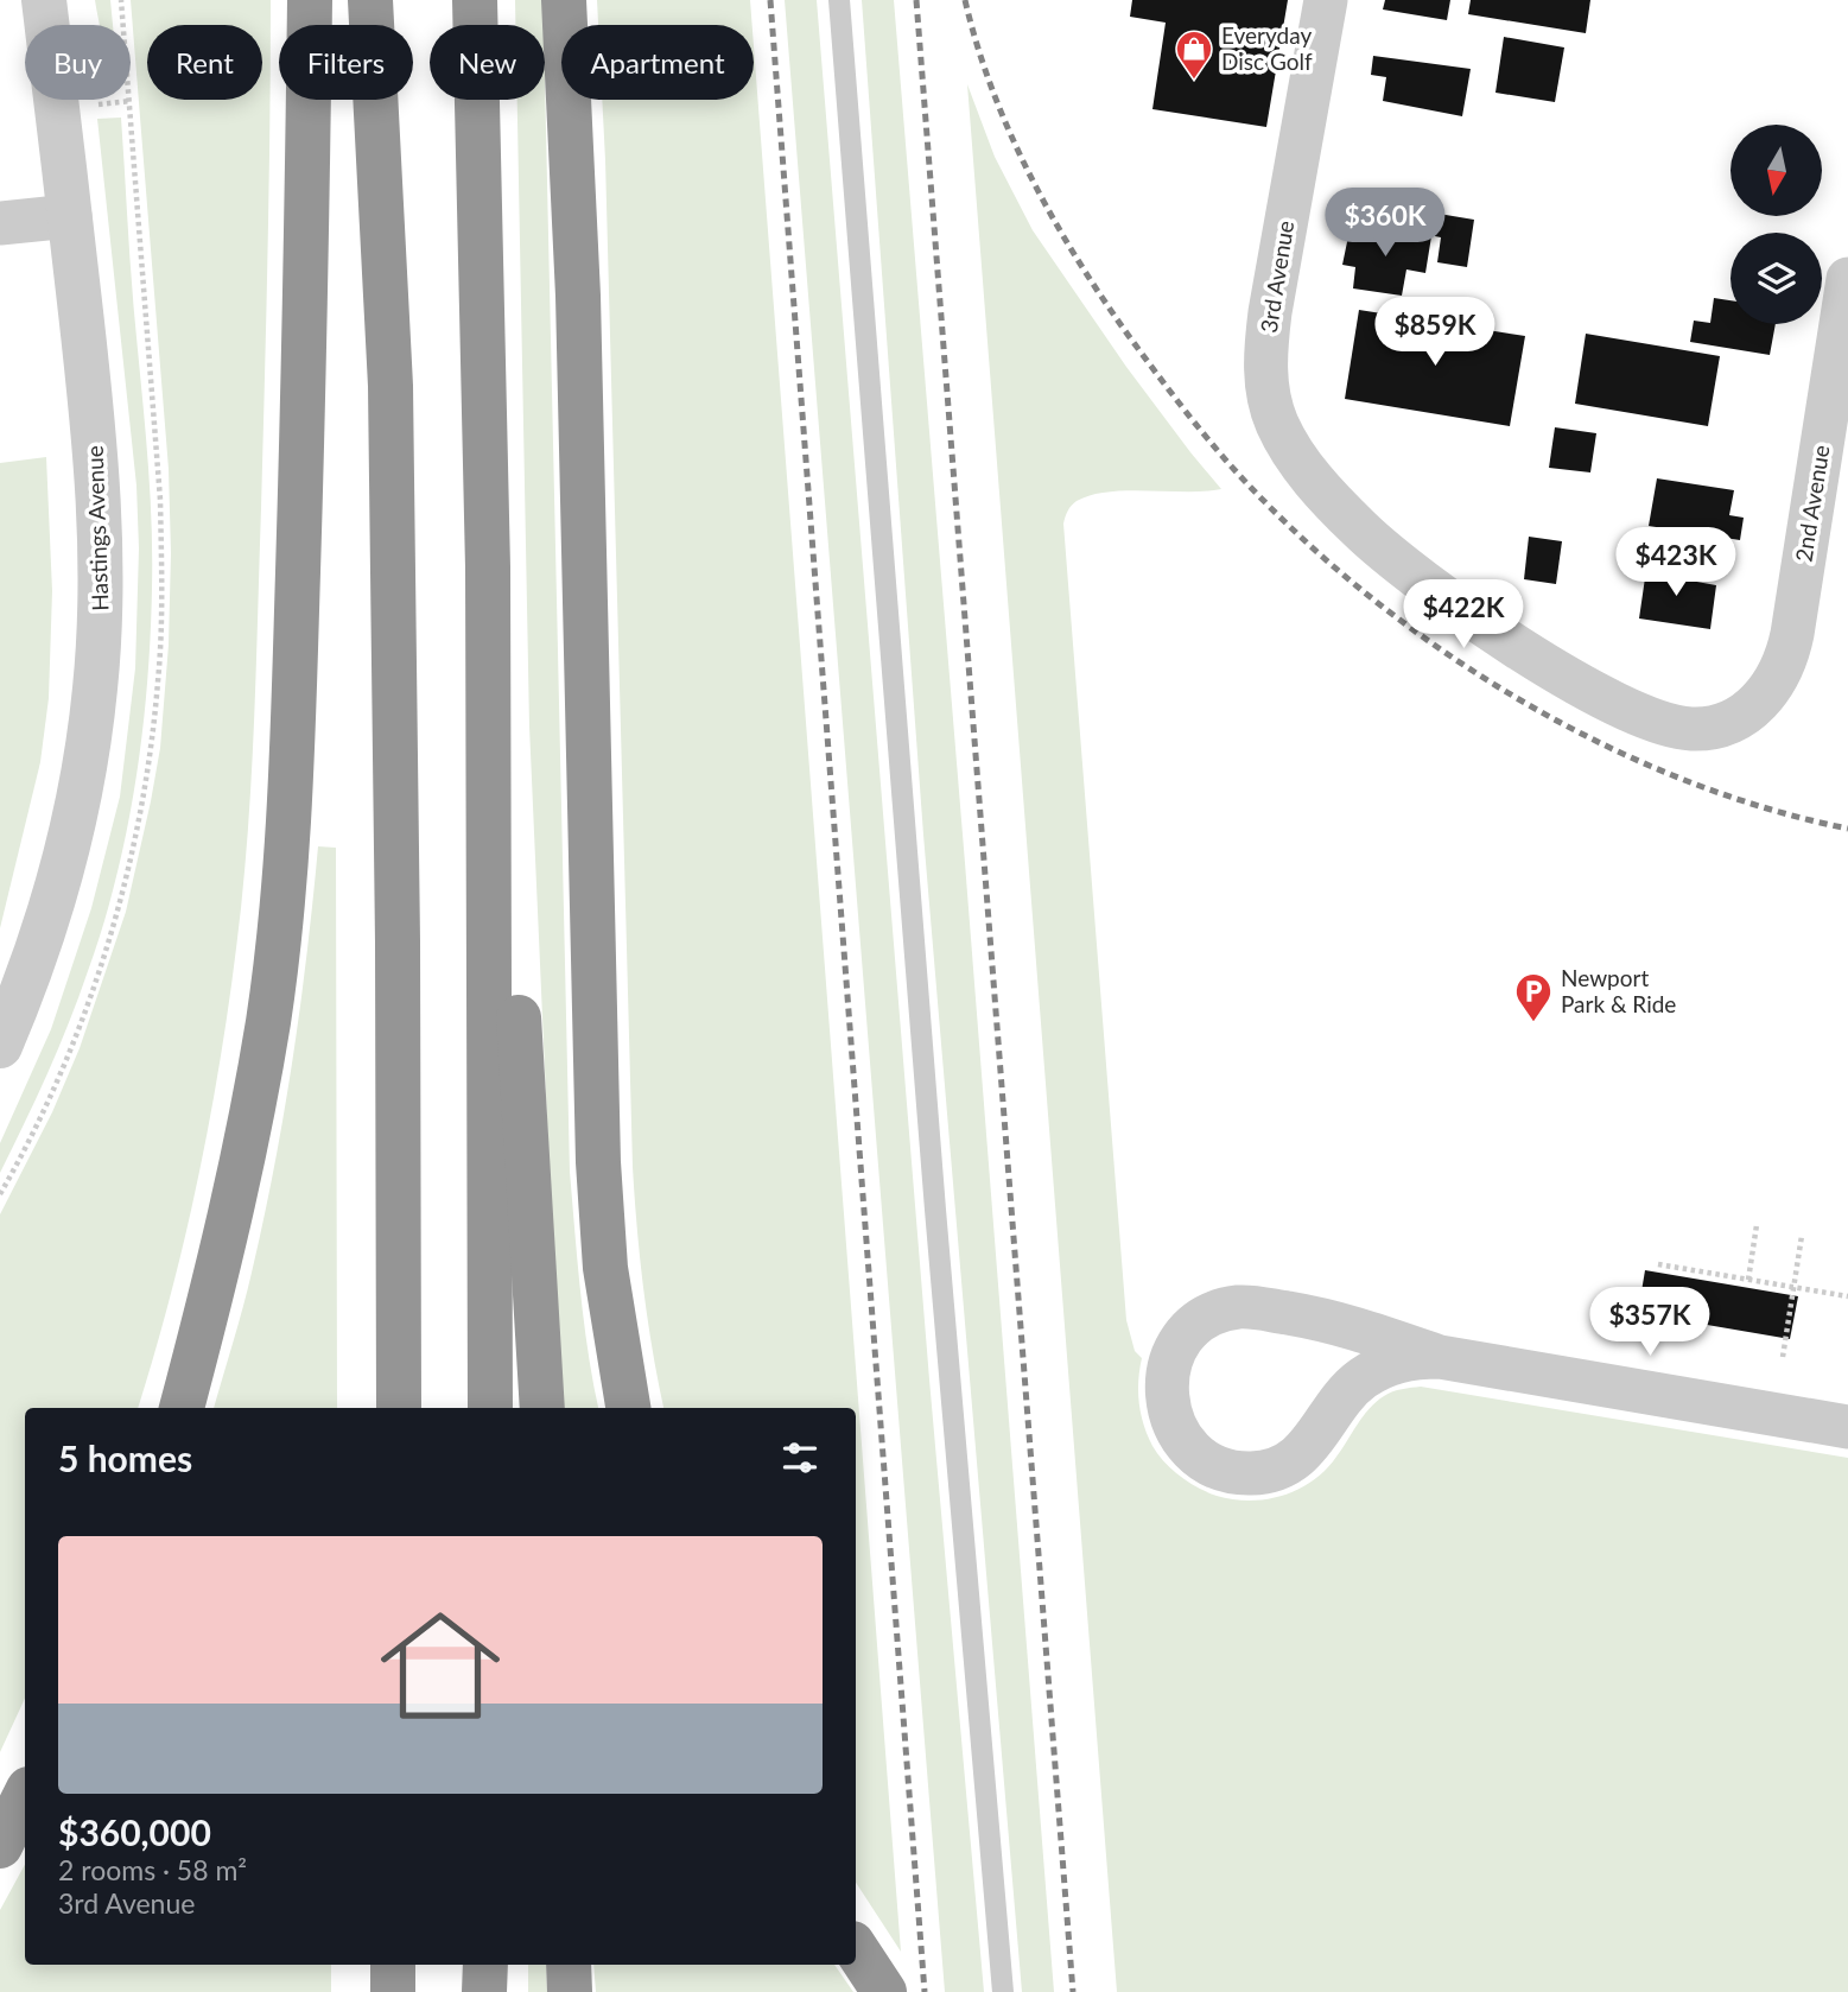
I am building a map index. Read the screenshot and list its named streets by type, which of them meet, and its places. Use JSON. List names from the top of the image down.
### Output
{
  "streets": {
    "street": ["3rd Avenue", "2nd Avenue", "Hastings Avenue"]
  },
  "crossings": [
    ["3rd Avenue", "2nd Avenue"]
  ],
  "places": {
    "shop": ["Everyday Disc Golf"],
    "parking": ["Newport Park & Ride"]
  },
  "north": "bottom",
  "page": {
    "chip": [
      "Buy",
      "Rent",
      "Filters",
      "New",
      "Apartment"
    ],
    "price": [
      "$360K",
      "$859K",
      "$423K",
      "$422K",
      "$357K"
    ],
    "heading": "5 homes",
    "list": [
      {
        "name": "$360,000",
        "note": "2 rooms · 58 m² · 3rd Avenue"
      }
    ]
  }
}
